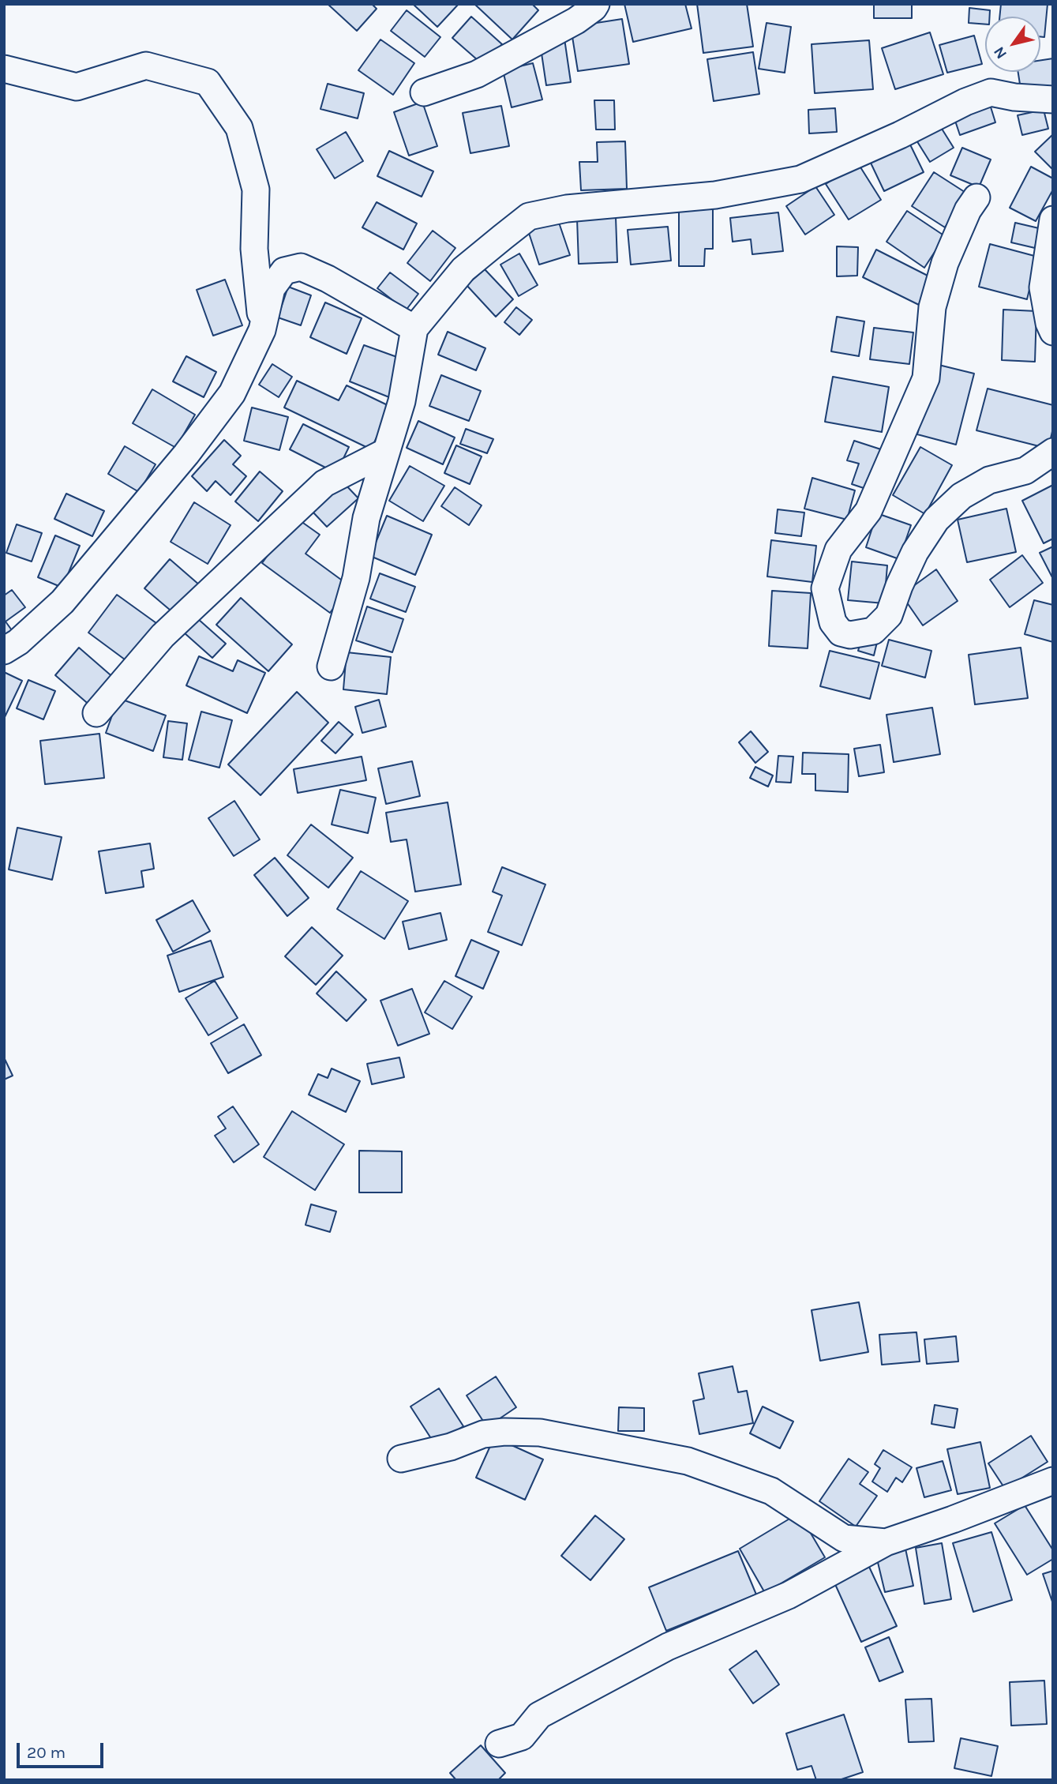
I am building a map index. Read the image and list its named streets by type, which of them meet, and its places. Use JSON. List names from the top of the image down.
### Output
{
  "scale_bar": "20 m",
  "north": "bottom left"
}
